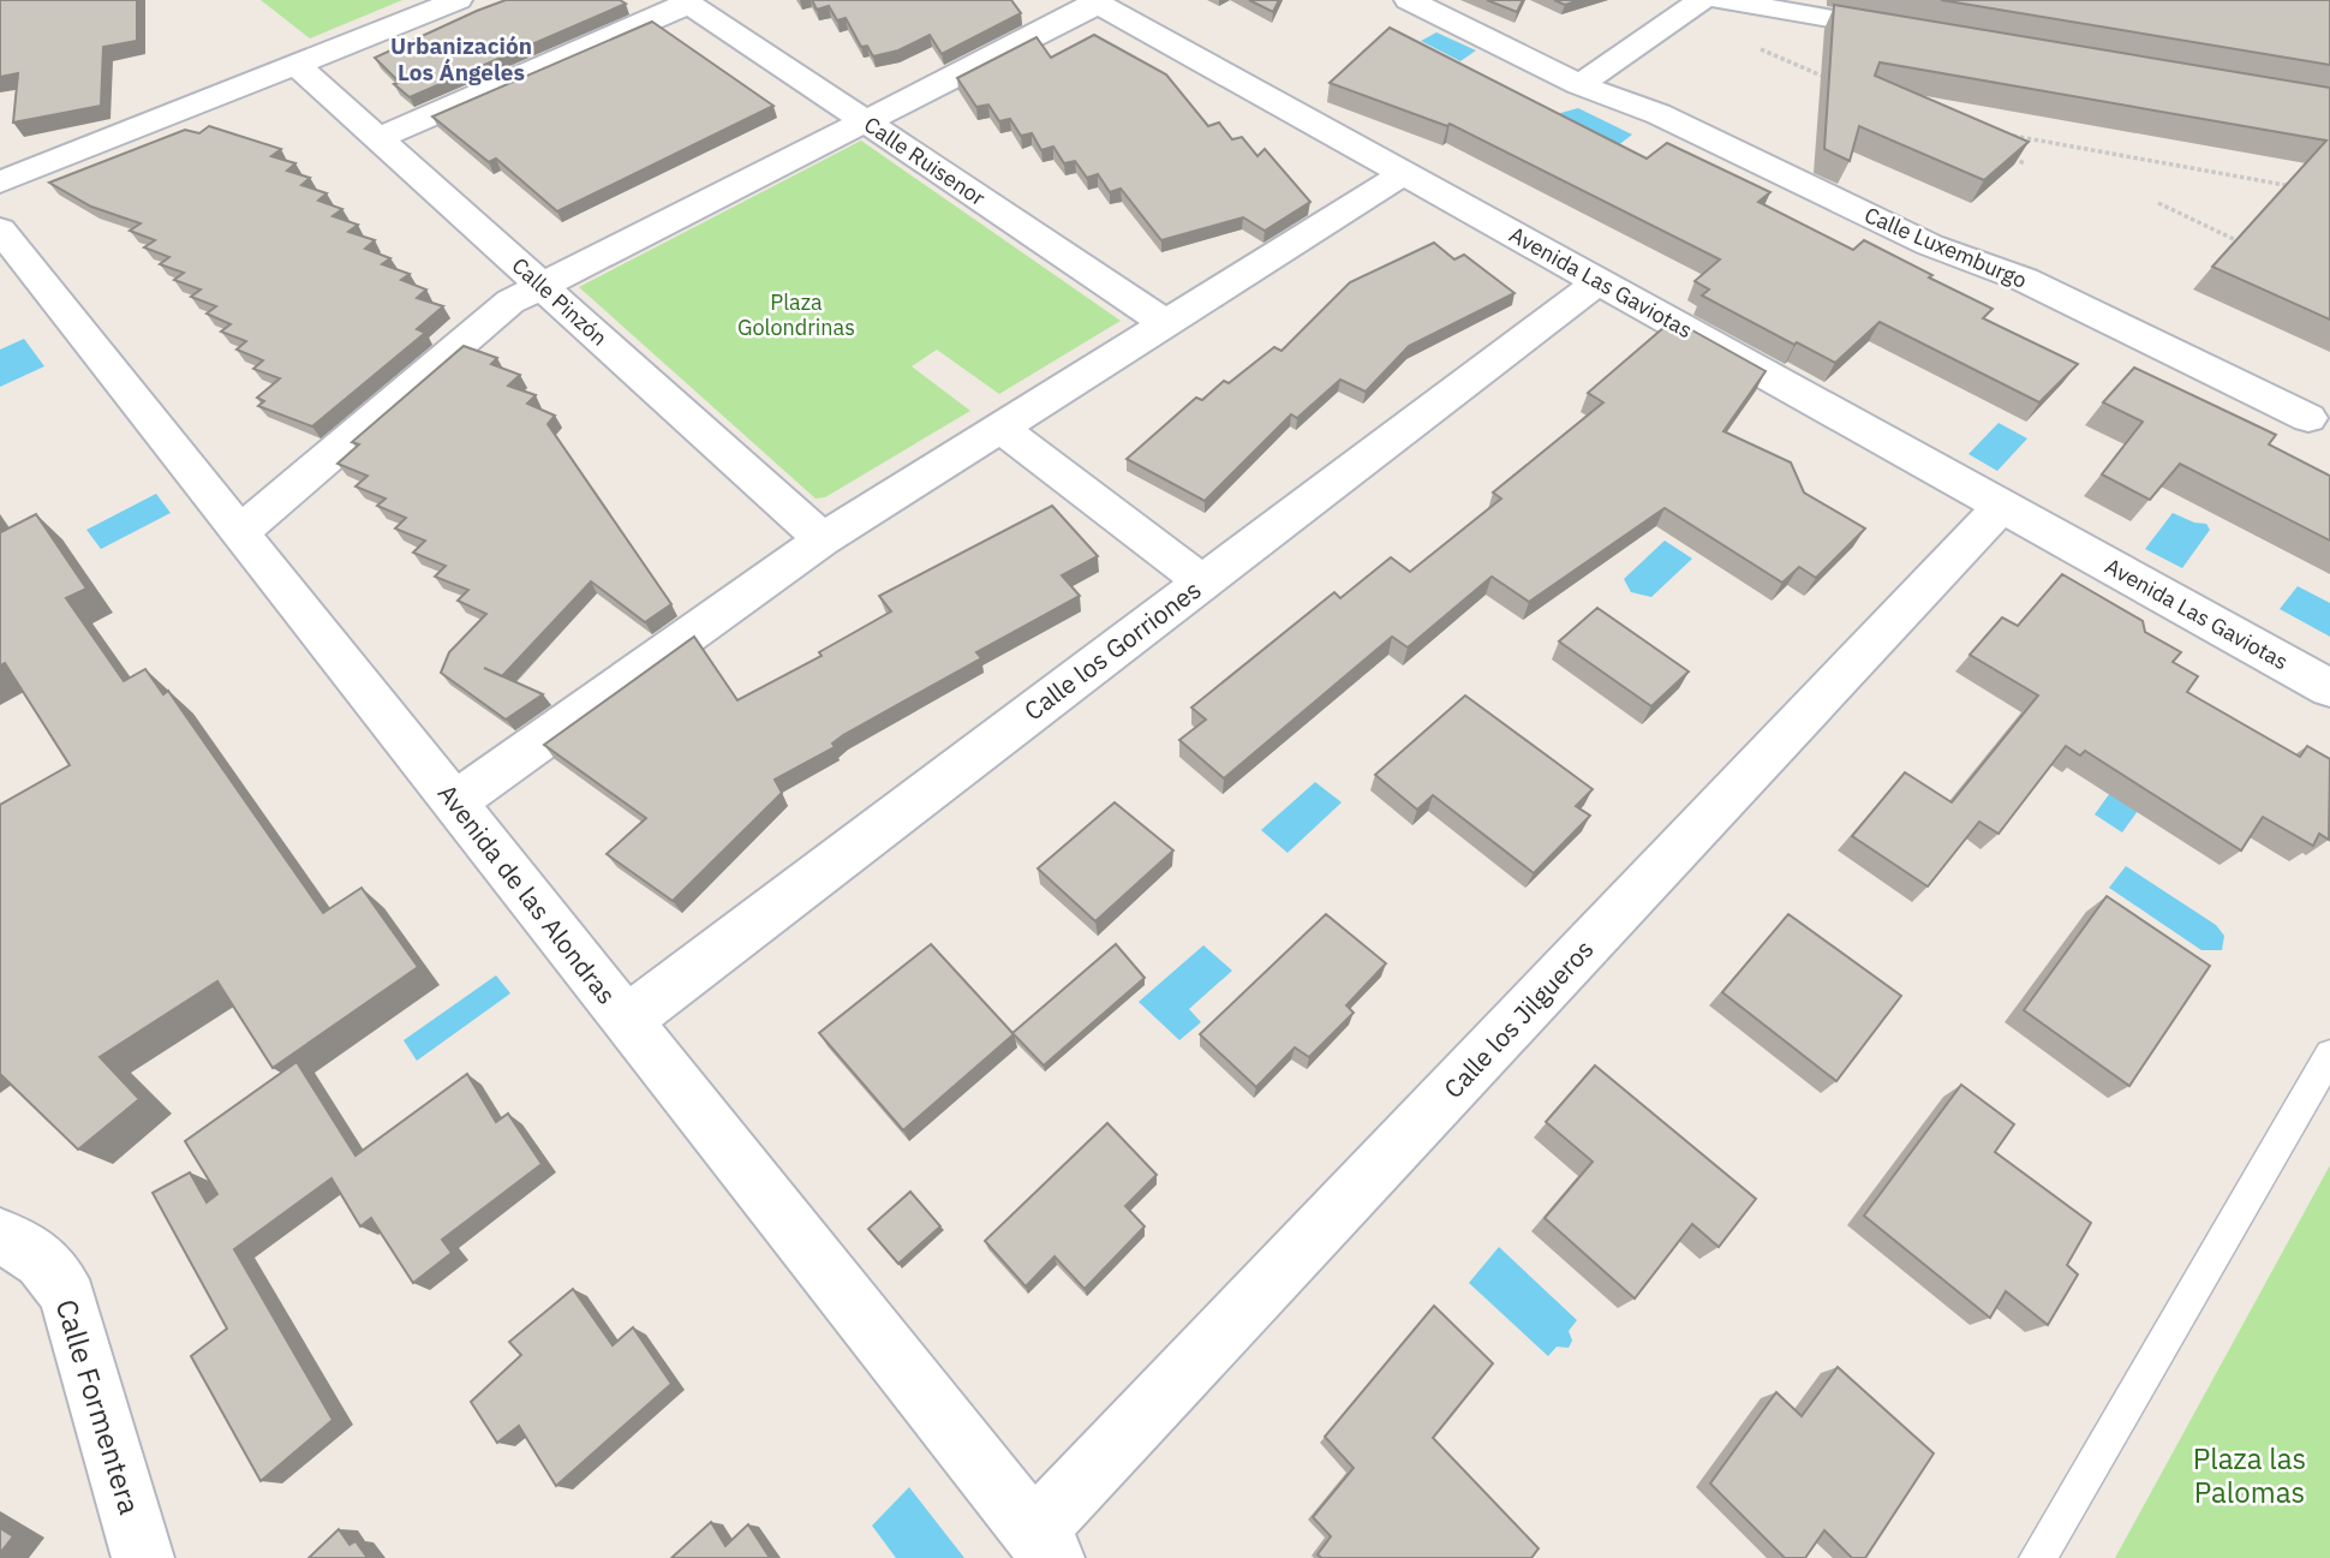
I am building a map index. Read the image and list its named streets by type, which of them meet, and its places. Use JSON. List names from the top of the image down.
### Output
{
  "streets": {
    "street": [
      "Calle Ruisenor",
      "Calle Luxemburgo",
      "Avenida Las Gaviotas",
      "Calle Pinzón",
      "Calle los Gorriones",
      "Avenida de las Alondras",
      "Calle los Jilgueros",
      "Calle Formentera"
    ]
  },
  "crossings": [
    ["Avenida Las Gaviotas", "Calle los Gorriones"],
    ["Avenida Las Gaviotas", "Calle los Jilgueros"],
    ["Calle los Gorriones", "Avenida de las Alondras"],
    ["Avenida de las Alondras", "Calle los Jilgueros"]
  ],
  "districts": ["Urbanización Los Ángeles"],
  "parks": ["Plaza Golondrinas", "Plaza las Palomas"]
}
